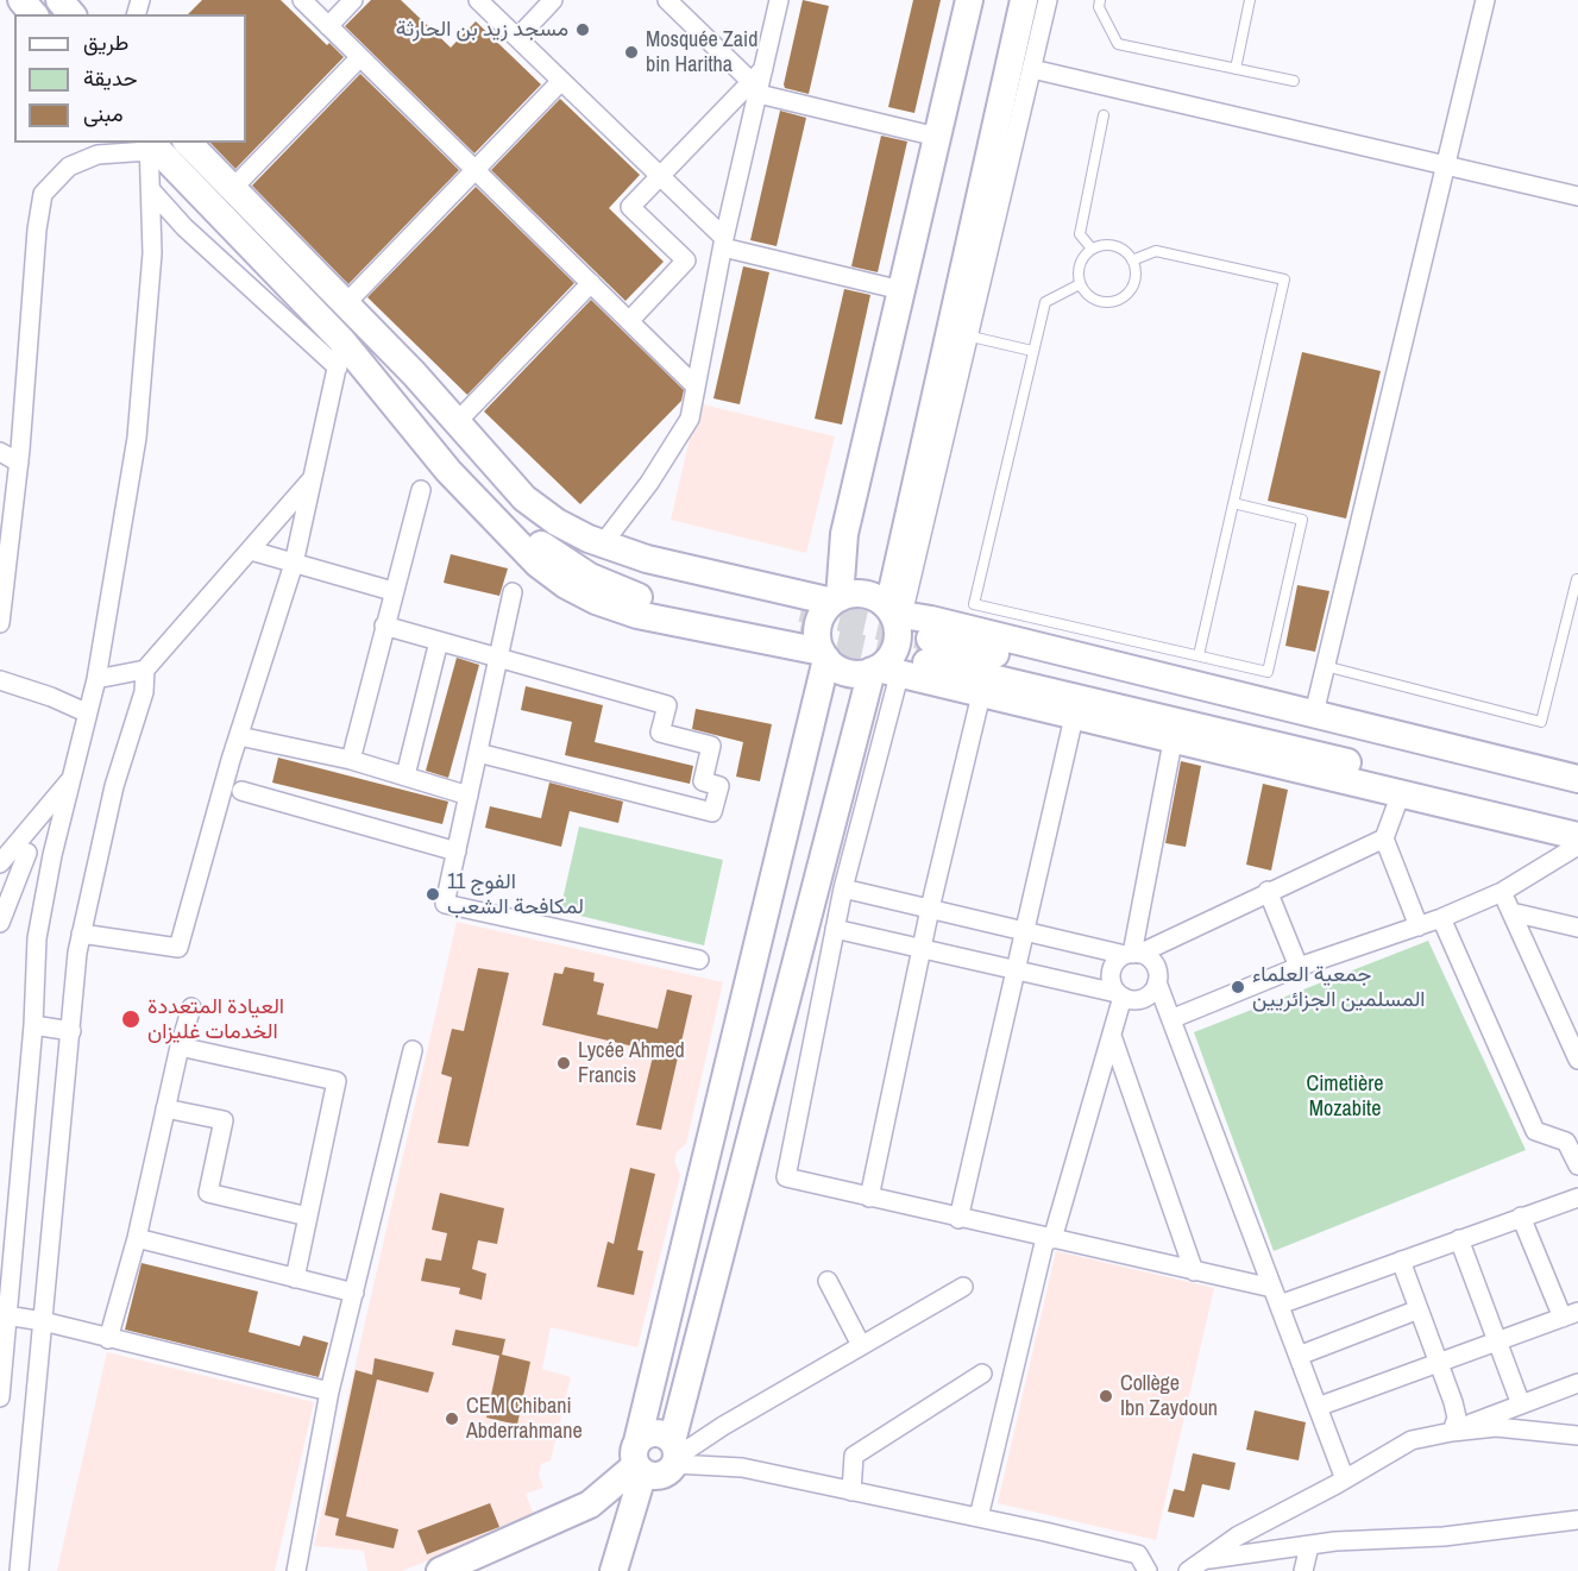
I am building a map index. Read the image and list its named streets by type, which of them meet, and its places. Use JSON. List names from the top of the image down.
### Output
{
  "parks": ["Cimetière Mozabite"],
  "places": [
    "مسجد زيد بن الحارثة",
    "Mosquée Zaid bin Haritha",
    "الفوج 11 لمكافحة الشعب",
    "جمعية العلماء المسلمين الجزائريين",
    "العيادة المتعددة الخدمات غليزان",
    "Lycée Ahmed Francis",
    "Collège Ibn Zaydoun",
    "CEM Chibani Abderrahmane"
  ],
  "legend": ["طريق", "حديقة", "مبنى"]
}
